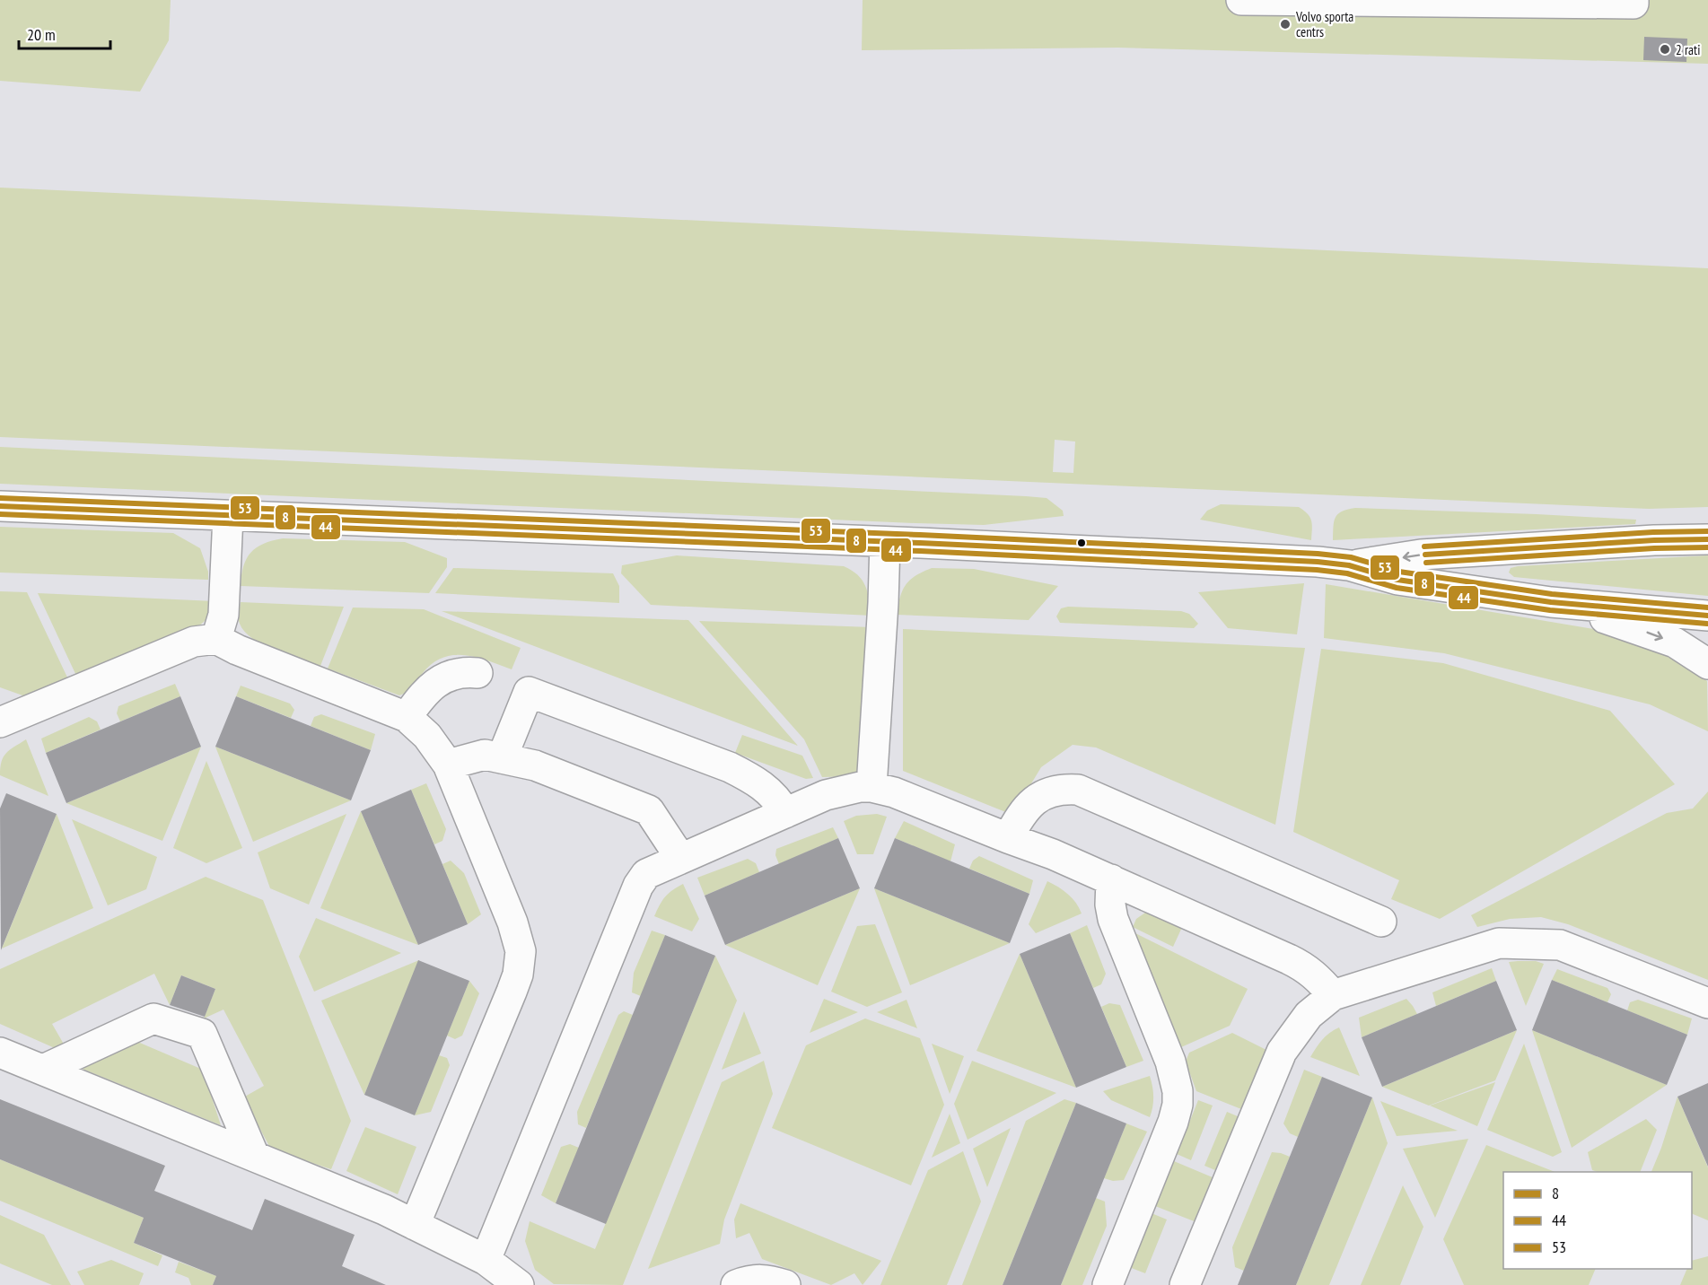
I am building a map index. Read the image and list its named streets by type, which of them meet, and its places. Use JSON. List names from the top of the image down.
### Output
{
  "places": ["Volvo sporta centrs", "2 rati"],
  "lines": ["transit line 53", "transit line 8", "transit line 44"],
  "legend": ["8", "44", "53"],
  "scale_bar": "20 m"
}
